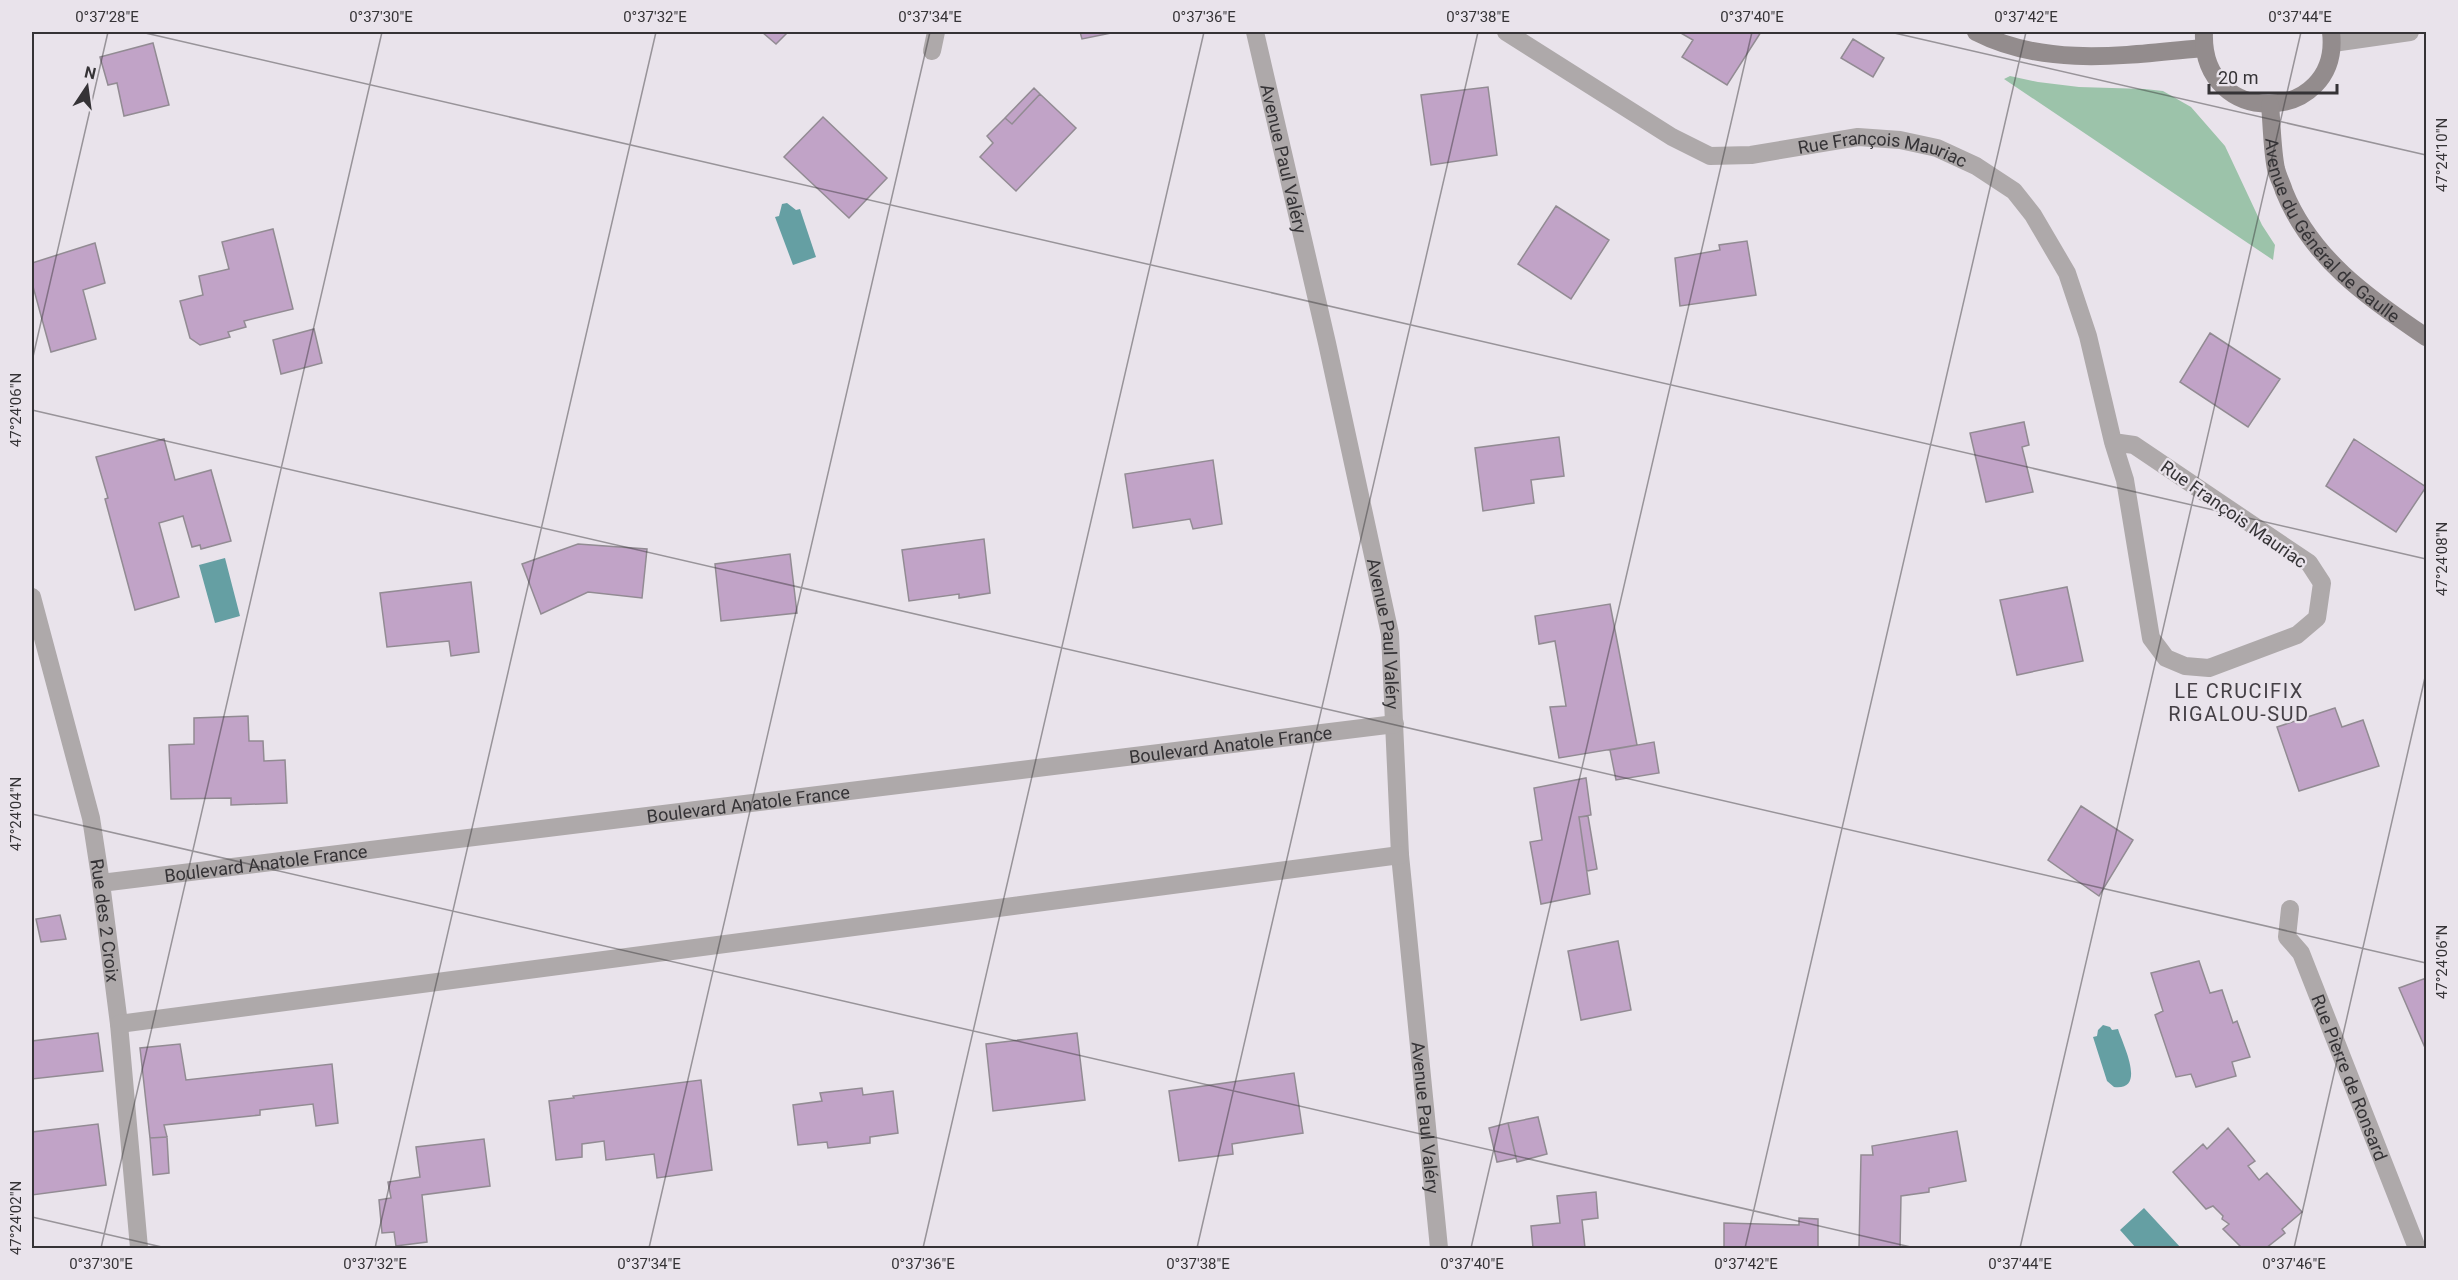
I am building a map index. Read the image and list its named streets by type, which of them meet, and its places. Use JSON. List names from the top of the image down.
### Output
{
  "streets": {
    "street": [
      "Rue François Mauriac",
      "Avenue Paul Valéry",
      "Avenue du Général de Gaulle",
      "Boulevard Anatole France",
      "Rue des 2 Croix",
      "Rue Pierre de Ronsard"
    ]
  },
  "crossings": [
    ["Avenue Paul Valéry", "Boulevard Anatole France"],
    ["Boulevard Anatole France", "Rue des 2 Croix"]
  ],
  "districts": ["LE CRUCIFIX RIGALOU-SUD"],
  "scale_bar": "20 m",
  "north": "top",
  "coordinates": [
    "0°37'28\"E",
    "0°37'30\"E",
    "0°37'32\"E",
    "0°37'34\"E",
    "0°37'36\"E",
    "0°37'38\"E",
    "0°37'40\"E",
    "0°37'42\"E",
    "0°37'44\"E",
    "47°24'10\"N",
    "47°24'06\"N",
    "47°24'08\"N",
    "47°24'04\"N",
    "47°24'02\"N",
    "0°37'46\"E"
  ]
}
